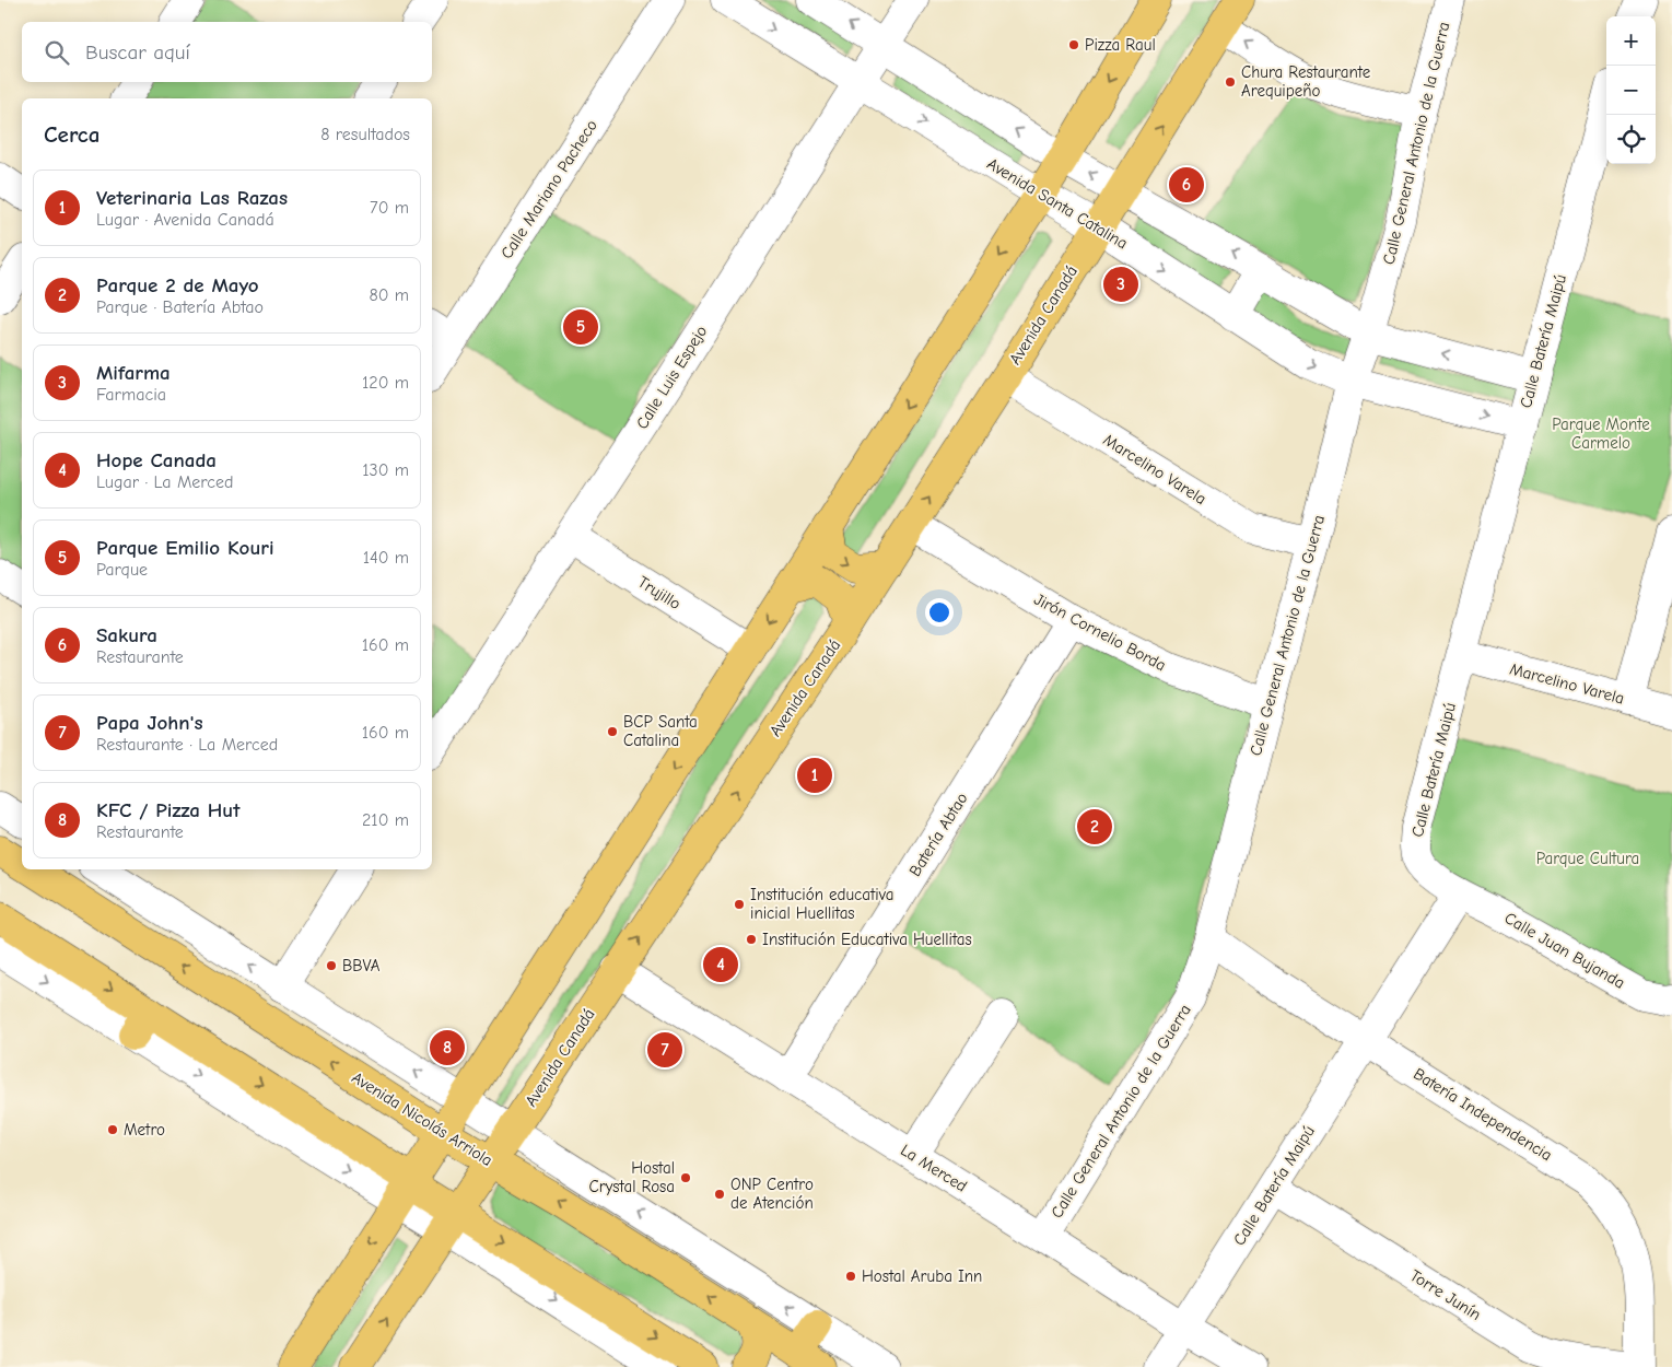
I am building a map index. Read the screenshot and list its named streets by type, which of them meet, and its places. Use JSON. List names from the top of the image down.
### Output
{
  "streets": {
    "main road": ["Avenida Canadá", "Avenida Nicolás Arriola"],
    "street": [
      "Calle General Antonio de la Guerra",
      "Calle Mariano Pacheco",
      "Avenida Santa Catalina",
      "Calle Batería Maipú",
      "Calle Luis Espejo",
      "Marcelino Varela",
      "Trujillo",
      "Jirón Cornelio Borda",
      "Batería Abtao",
      "Calle Juan Bujanda",
      "Batería Independencia",
      "La Merced",
      "Torre Junín"
    ]
  },
  "crossings": [
    ["Calle General Antonio de la Guerra", "Avenida Santa Catalina"],
    ["Calle General Antonio de la Guerra", "Marcelino Varela"],
    ["Calle General Antonio de la Guerra", "Jirón Cornelio Borda"],
    ["Calle General Antonio de la Guerra", "Batería Independencia"],
    ["Calle General Antonio de la Guerra", "La Merced"],
    ["Avenida Santa Catalina", "Avenida Canadá"],
    ["Avenida Santa Catalina", "Calle Batería Maipú"],
    ["Avenida Santa Catalina", "Calle Luis Espejo"],
    ["Avenida Canadá", "Marcelino Varela"],
    ["Avenida Canadá", "Jirón Cornelio Borda"],
    ["Avenida Canadá", "Avenida Nicolás Arriola"],
    ["Avenida Canadá", "La Merced"],
    ["Calle Batería Maipú", "Marcelino Varela"],
    ["Calle Batería Maipú", "Calle Juan Bujanda"],
    ["Calle Batería Maipú", "Batería Independencia"],
    ["Calle Batería Maipú", "La Merced"],
    ["Calle Batería Maipú", "Torre Junín"],
    ["Calle Luis Espejo", "Trujillo"],
    ["Jirón Cornelio Borda", "Batería Abtao"],
    ["Batería Abtao", "La Merced"]
  ],
  "parks": ["Parque Monte Carmelo", "Parque Cultura"],
  "places": [
    "Pizza Raul",
    "Chura Restaurante Arequipeño",
    "BCP Santa Catalina",
    "Institución educativa inicial Huellitas",
    "Institución Educativa Huellitas",
    "BBVA",
    "Metro",
    "Hostal Crystal Rosa",
    "ONP Centro de Atención",
    "Hostal Aruba Inn"
  ],
  "page": {
    "map_buttons": ["+", "−"],
    "search": "Buscar aquí",
    "heading": ["Cerca", "8 resultados"],
    "pins": [
      "6",
      "3",
      "5",
      "1",
      "2",
      "4",
      "8",
      "7"
    ],
    "list": [
      {
        "mark": "1",
        "name": "Veterinaria Las Razas",
        "note": "Lugar · Avenida Canadá",
        "value": "70 m"
      },
      {
        "mark": "2",
        "name": "Parque 2 de Mayo",
        "note": "Parque · Batería Abtao",
        "value": "80 m"
      },
      {
        "mark": "3",
        "name": "Mifarma",
        "note": "Farmacia",
        "value": "120 m"
      },
      {
        "mark": "4",
        "name": "Hope Canada",
        "note": "Lugar · La Merced",
        "value": "130 m"
      },
      {
        "mark": "5",
        "name": "Parque Emilio Kouri",
        "note": "Parque",
        "value": "140 m"
      },
      {
        "mark": "6",
        "name": "Sakura",
        "note": "Restaurante",
        "value": "160 m"
      },
      {
        "mark": "7",
        "name": "Papa John's",
        "note": "Restaurante · La Merced",
        "value": "160 m"
      },
      {
        "mark": "8",
        "name": "KFC / Pizza Hut",
        "note": "Restaurante",
        "value": "210 m"
      }
    ]
  }
}
